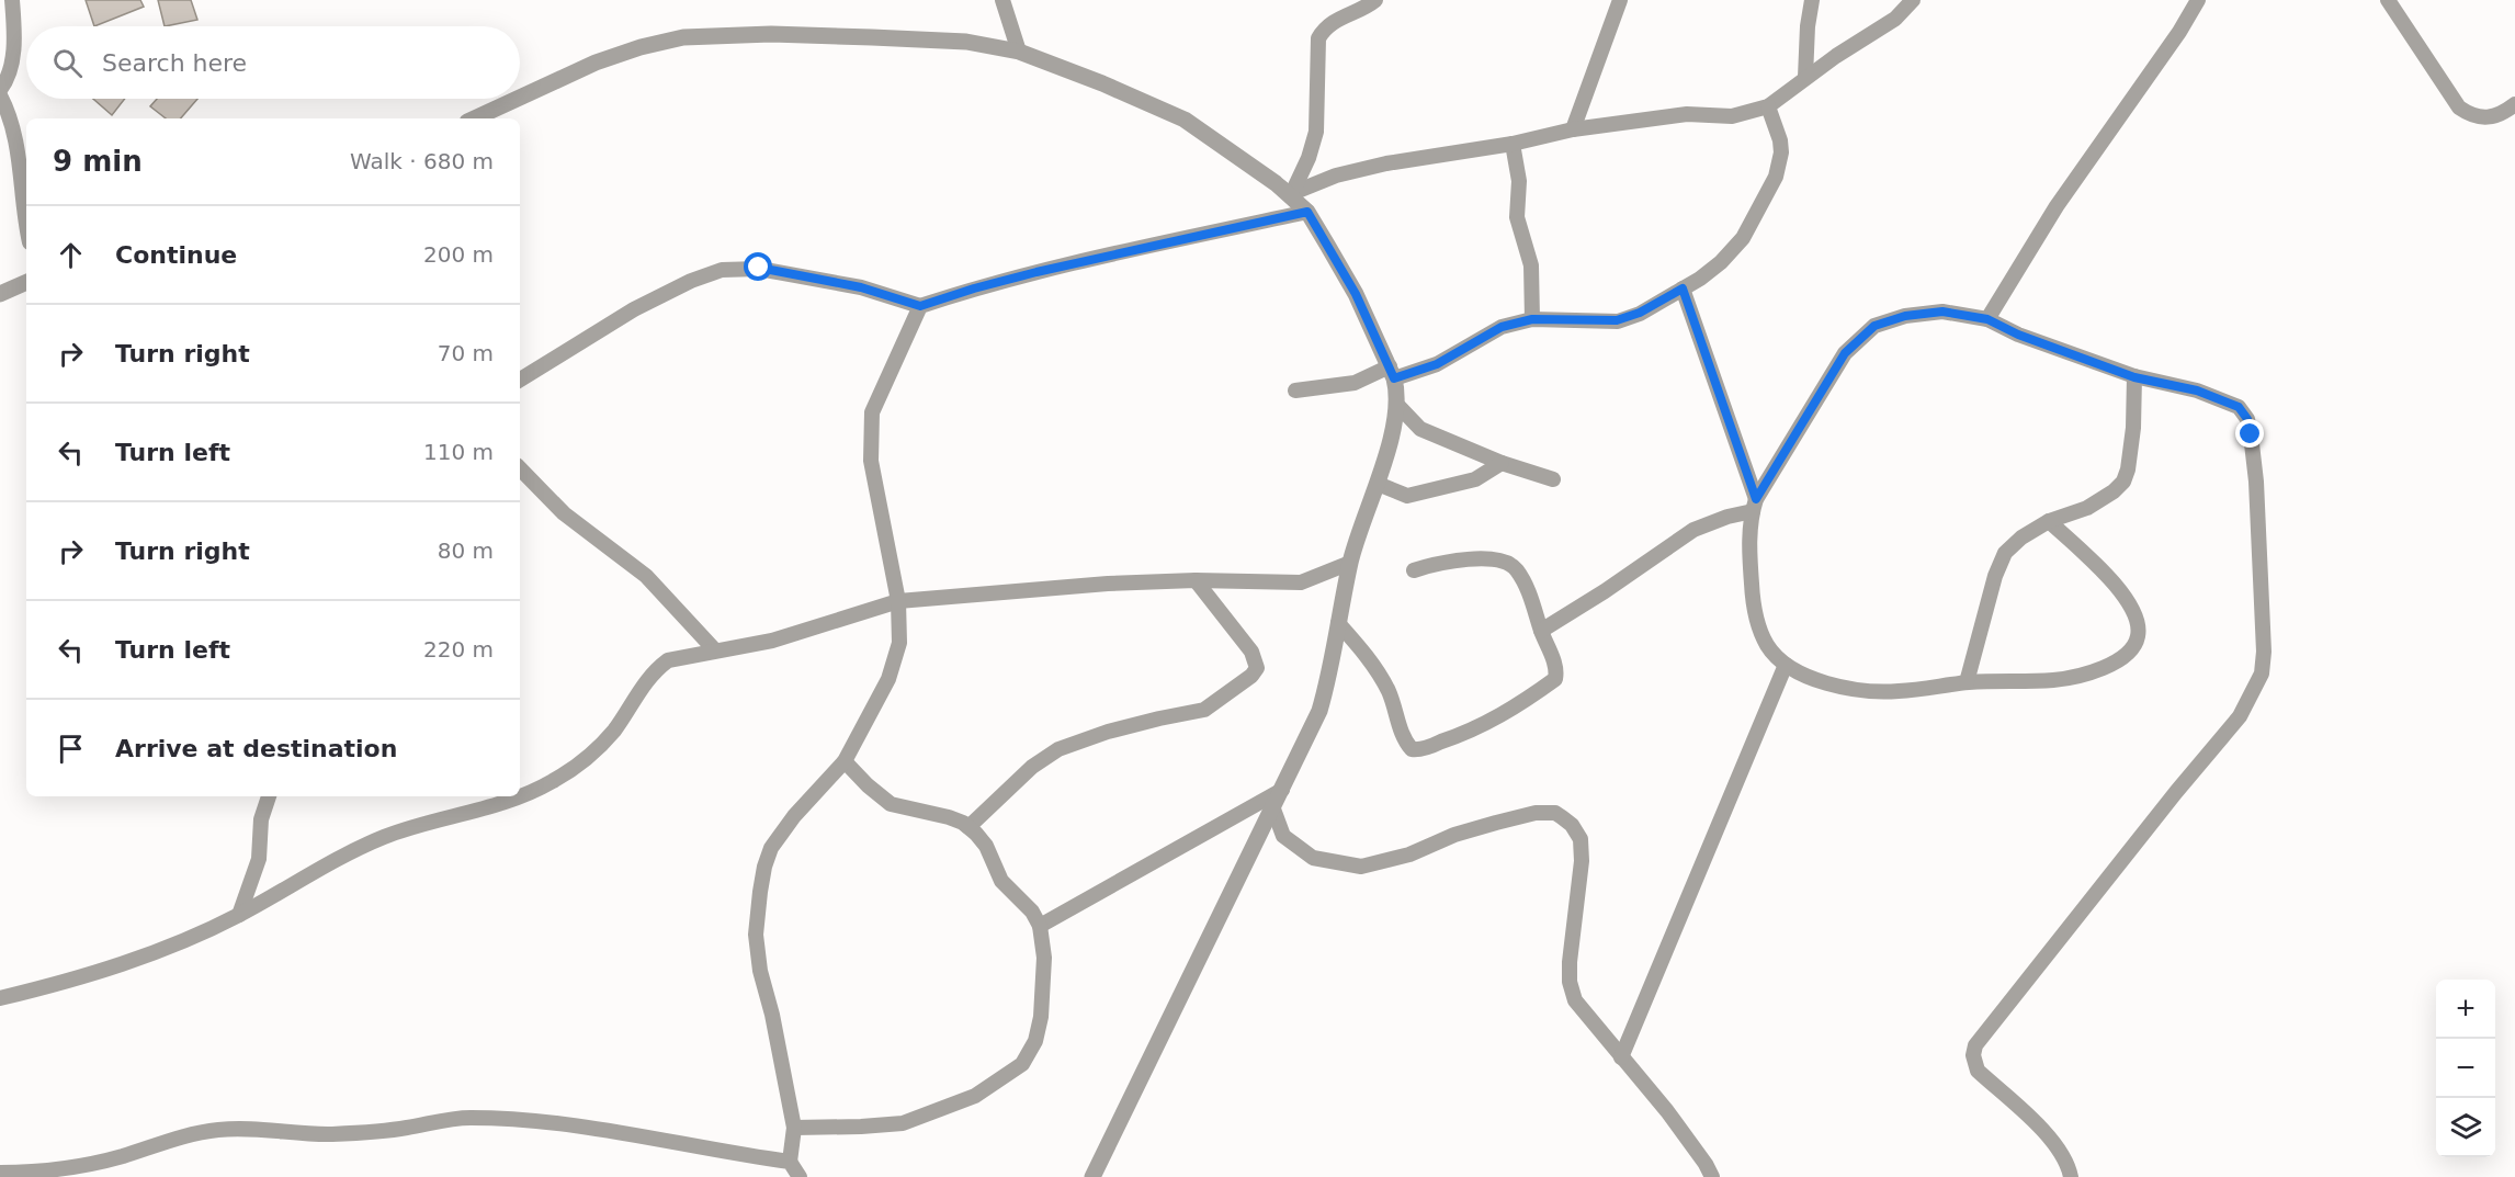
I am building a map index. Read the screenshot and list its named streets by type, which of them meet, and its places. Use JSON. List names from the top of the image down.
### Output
{
  "page": {
    "search": "Search here",
    "heading": ["9 min", "Walk · 680 m"],
    "list": [
      ["Continue", "200 m"],
      ["Turn right", "70 m"],
      ["Turn left", "110 m"],
      ["Turn right", "80 m"],
      ["Turn left", "220 m"],
      "Arrive at destination"
    ],
    "map_buttons": ["+", "−"]
  }
}
